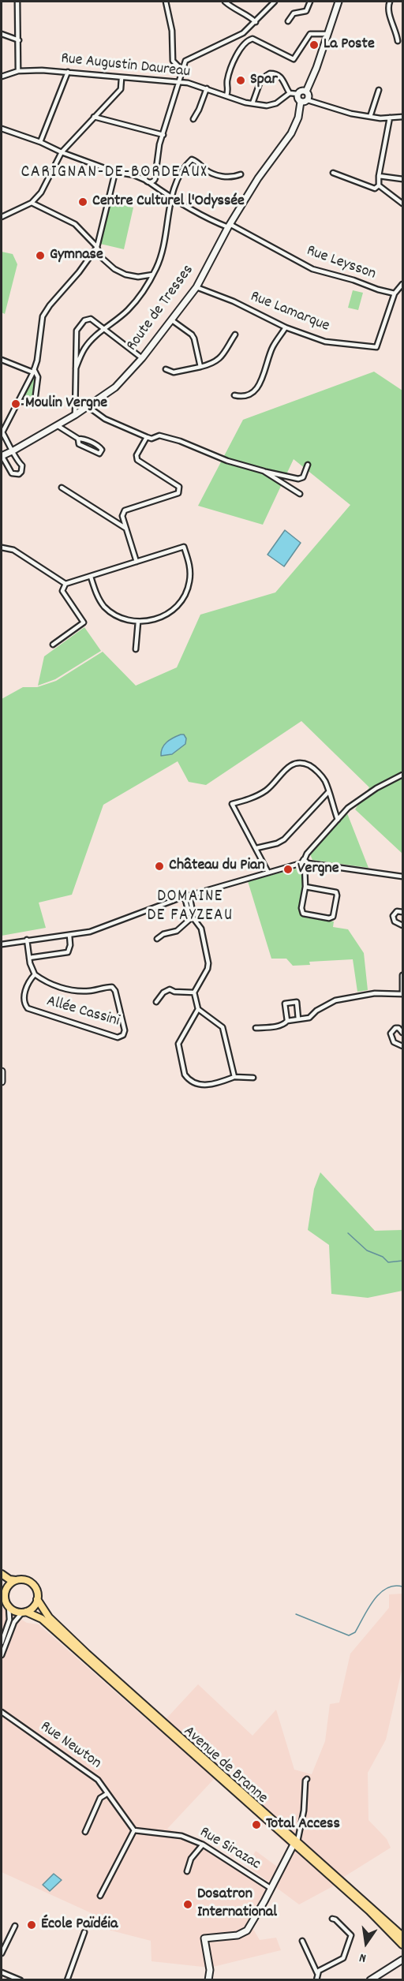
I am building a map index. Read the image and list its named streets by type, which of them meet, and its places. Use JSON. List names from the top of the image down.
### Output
{
  "streets": {
    "main road": ["Avenue de Branne"],
    "street": [
      "Rue Augustin Daureau",
      "Rue Leysson",
      "Route de Tresses",
      "Rue Lamarque",
      "Allée Cassini",
      "Rue Newton",
      "Rue Sirazac"
    ]
  },
  "crossings": [
    ["Rue Leysson", "Route de Tresses"],
    ["Rue Leysson", "Rue Lamarque"],
    ["Route de Tresses", "Rue Lamarque"],
    ["Rue Newton", "Rue Sirazac"]
  ],
  "districts": ["CARIGNAN-DE-BORDEAUX", "DOMAINE DE FAYZEAU"],
  "places": [
    "La Poste",
    "Spar",
    "Centre Culturel l'Odyssée",
    "Gymnase",
    "Moulin Vergne",
    "Château du Pian",
    "Vergne",
    "Total Access",
    "Dosatron International",
    "École Païdéia"
  ],
  "north": "bottom"
}
